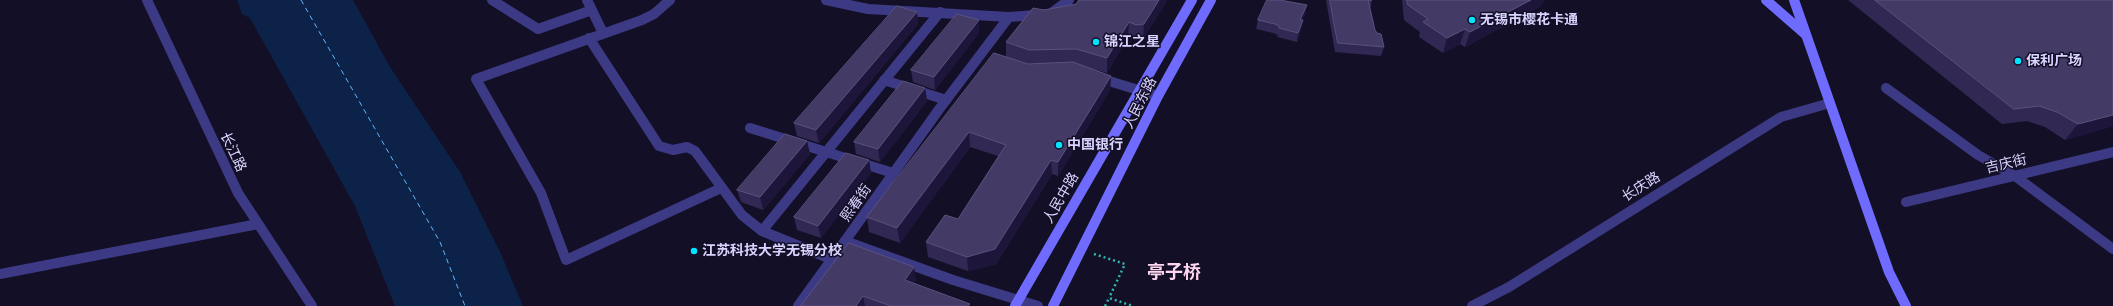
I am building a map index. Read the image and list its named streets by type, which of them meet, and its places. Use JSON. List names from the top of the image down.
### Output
{
  "streets": {
    "main road": ["人民东路", "人民中路"],
    "street": [
      "长江路",
      "吉庆街",
      "长庆路",
      "熙春街"
    ]
  },
  "crossings": [
    ["人民中路", "熙春街"]
  ],
  "districts": ["亭子桥"],
  "places": [
    "无锡市樱花卡通",
    "锦江之星",
    "保利广场",
    "中国银行",
    "江苏科技大学无锡分校"
  ]
}
